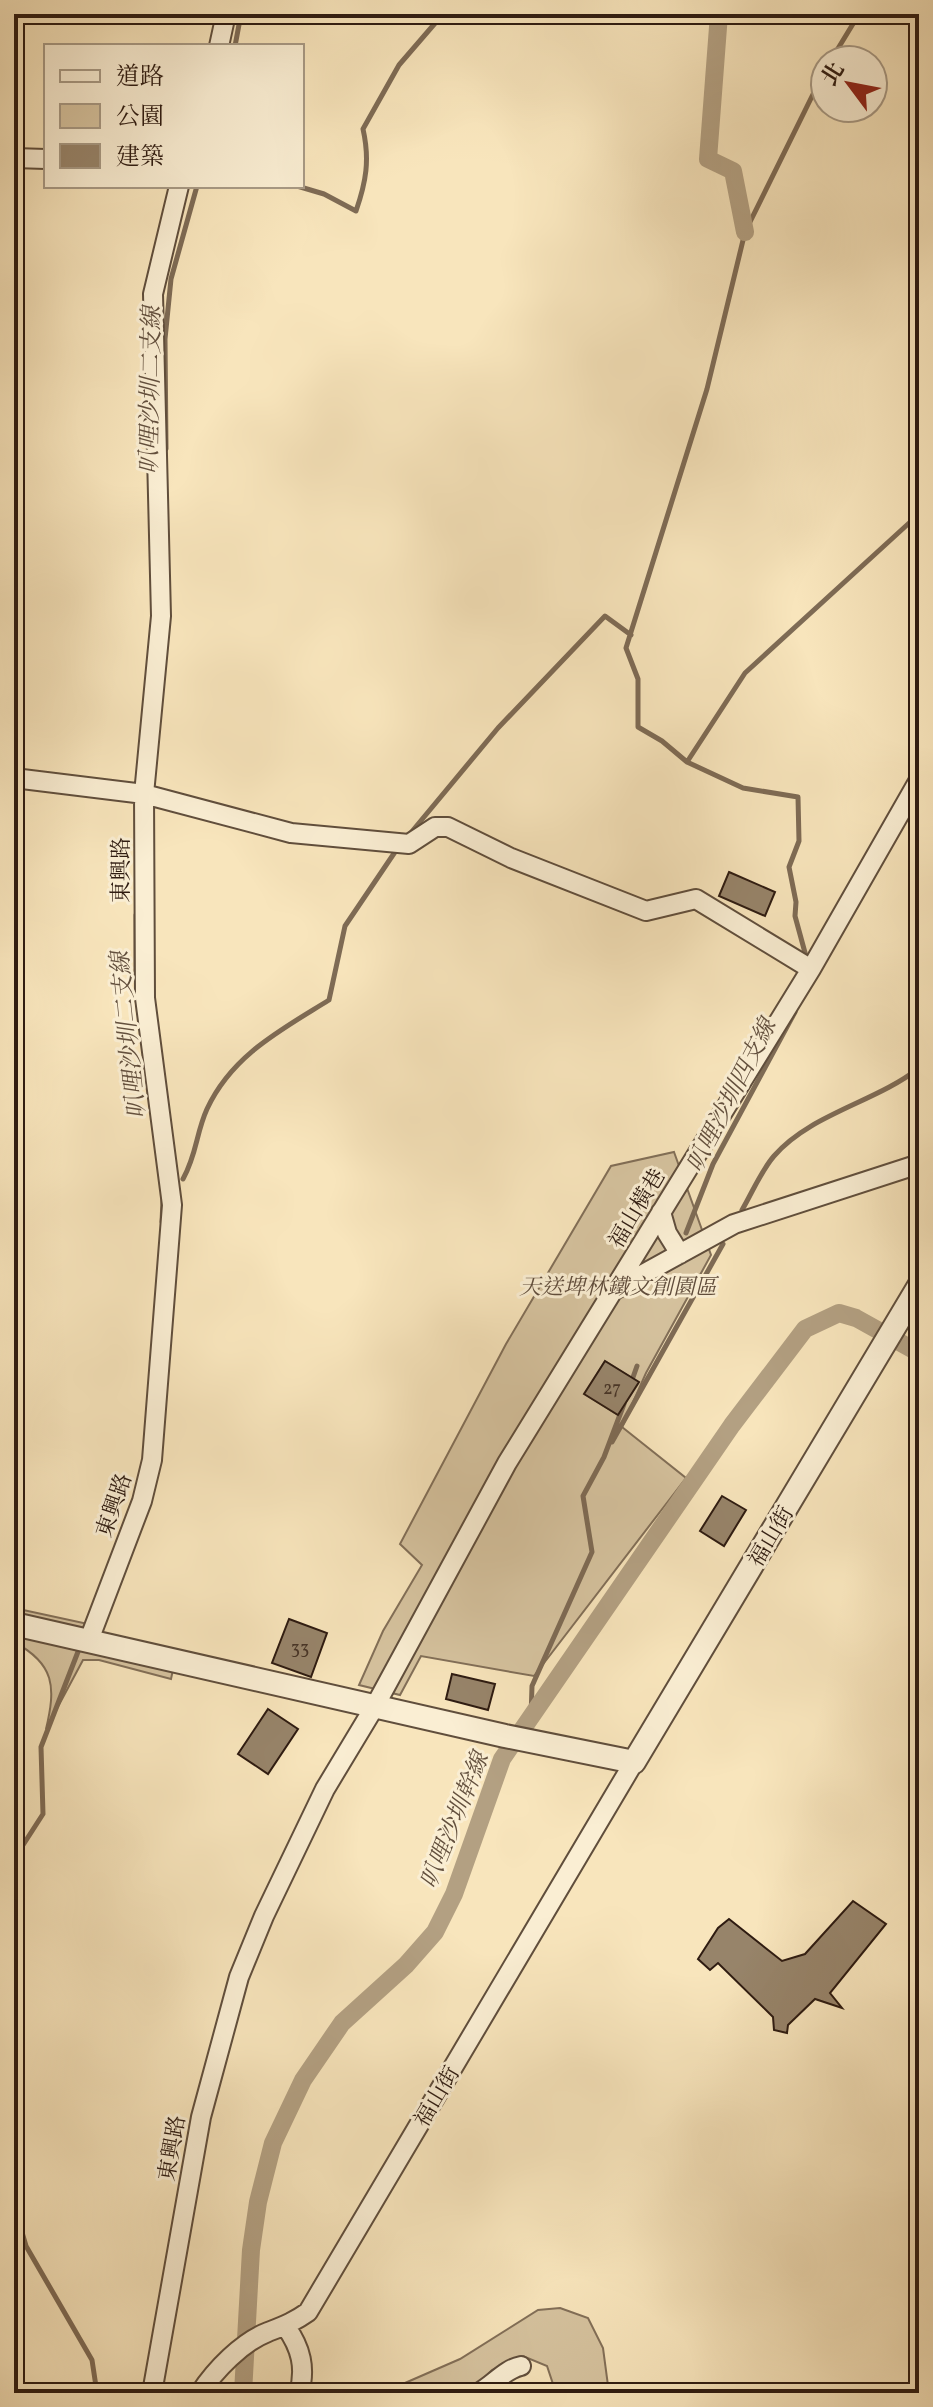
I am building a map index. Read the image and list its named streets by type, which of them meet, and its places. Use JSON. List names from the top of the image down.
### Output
{
  "streets": {
    "street": ["東興路", "福山橫巷", "福山街"]
  },
  "crossings": [
    ["東興路", "福山橫巷"]
  ],
  "water": ["叭哩沙圳二支線", "叭哩沙圳四支線", "叭哩沙圳幹線"],
  "parks": ["天送埤林鐵文創園區"],
  "house_numbers": ["27", "33"],
  "legend": ["道路", "公園", "建築"],
  "north": "top left"
}
